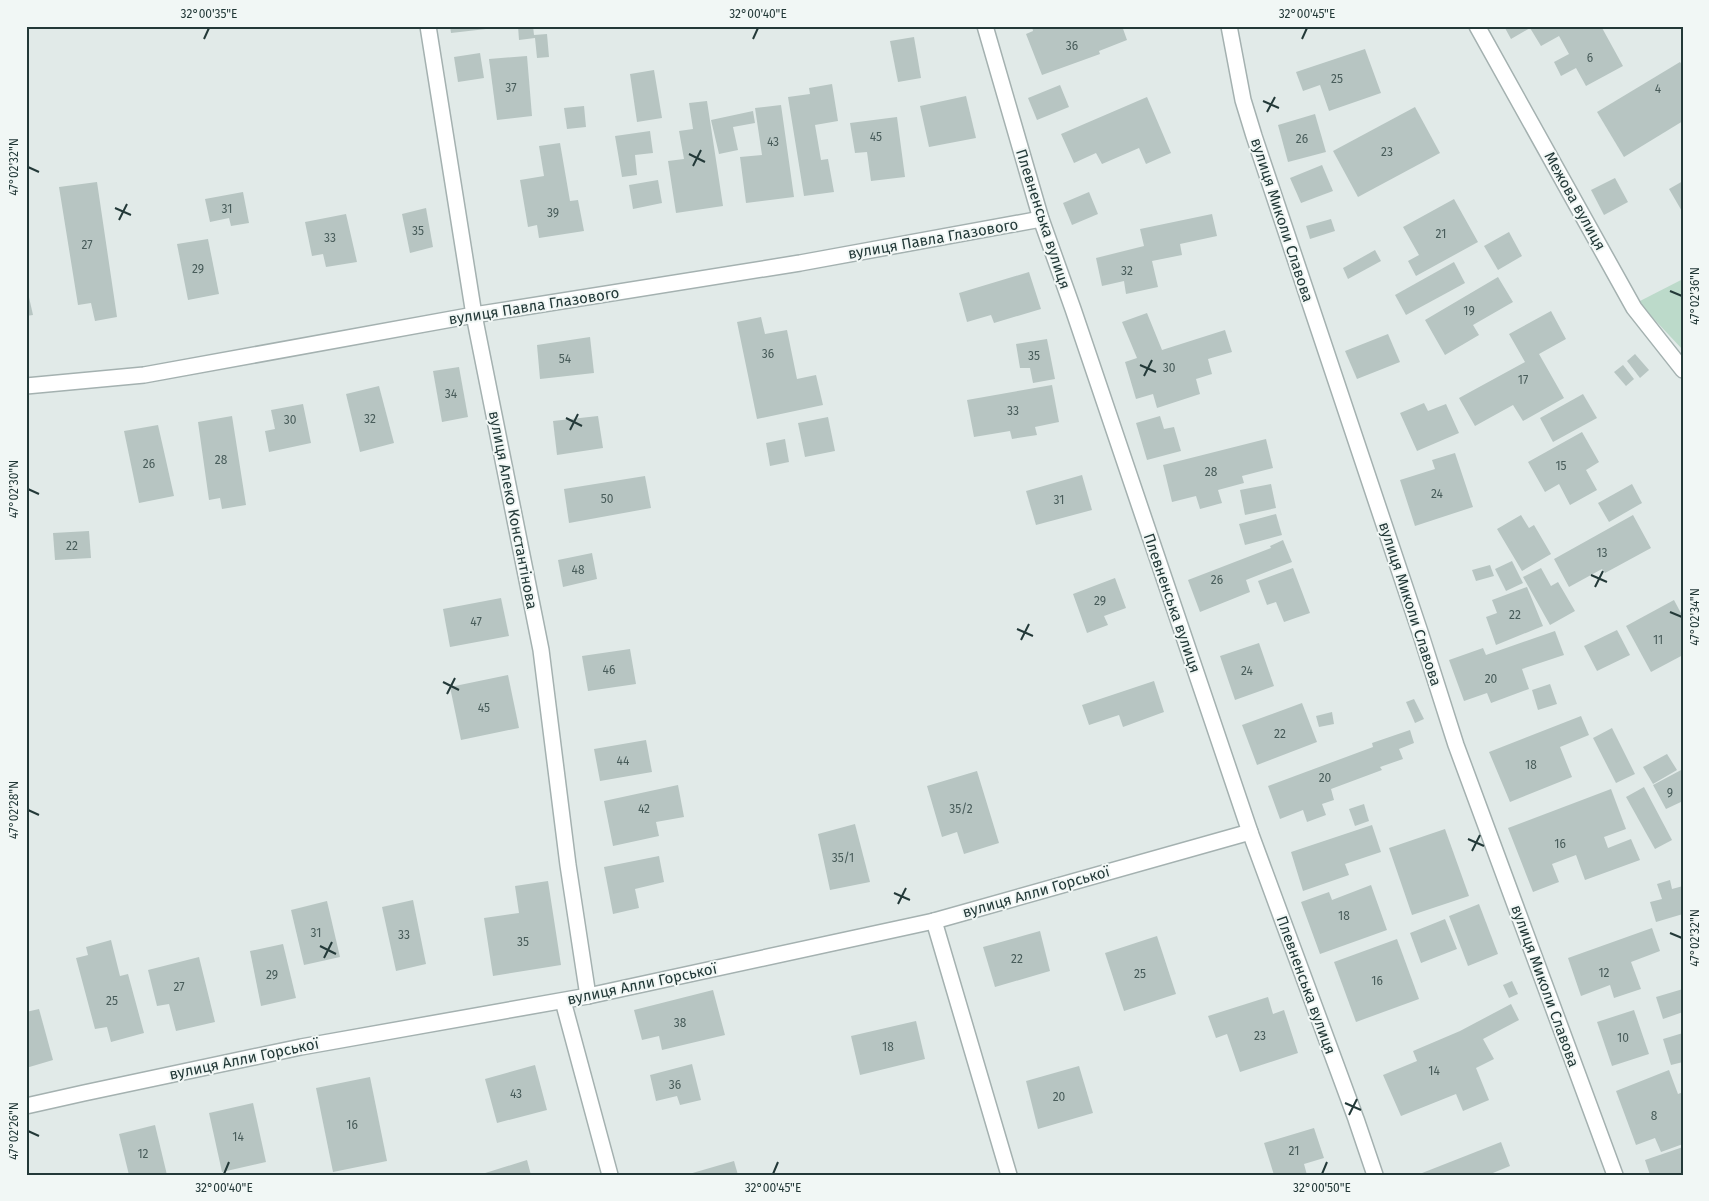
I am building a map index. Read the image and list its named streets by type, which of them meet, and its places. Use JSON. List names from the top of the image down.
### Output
{
  "streets": {
    "street": [
      "Межова вулиця",
      "Плевненська вулиця",
      "вулиця Миколи Славова",
      "вулиця Павла Глазового",
      "вулиця Алеко Константінова",
      "вулиця Алли Горської"
    ]
  },
  "crossings": [
    ["Плевненська вулиця", "вулиця Павла Глазового"],
    ["Плевненська вулиця", "вулиця Алли Горської"],
    ["вулиця Павла Глазового", "вулиця Алеко Константінова"],
    ["вулиця Алеко Константінова", "вулиця Алли Горської"]
  ],
  "house_numbers": [
    "36",
    "6",
    "25",
    "37",
    "4",
    "45",
    "26",
    "43",
    "23",
    "31",
    "39",
    "35",
    "21",
    "33",
    "27",
    "29",
    "32",
    "19",
    "36",
    "35",
    "54",
    "30",
    "17",
    "34",
    "33",
    "32",
    "30",
    "28",
    "26",
    "15",
    "28",
    "24",
    "50",
    "31",
    "22",
    "13",
    "48",
    "26",
    "29",
    "22",
    "47",
    "11",
    "46",
    "24",
    "20",
    "45",
    "22",
    "44",
    "18",
    "20",
    "9",
    "42",
    "35/2",
    "16",
    "35/1",
    "18",
    "31",
    "33",
    "35",
    "22",
    "12",
    "25",
    "29",
    "16",
    "27",
    "25",
    "38",
    "23",
    "10",
    "18",
    "14",
    "36",
    "43",
    "20",
    "8",
    "16",
    "14",
    "21",
    "12"
  ],
  "coordinates": [
    "32°00'35\"E",
    "32°00'40\"E",
    "32°00'45\"E",
    "47°02'32\"N",
    "47°02'36\"N",
    "47°02'30\"N",
    "47°02'34\"N",
    "47°02'28\"N",
    "47°02'26\"N",
    "32°00'50\"E"
  ]
}
